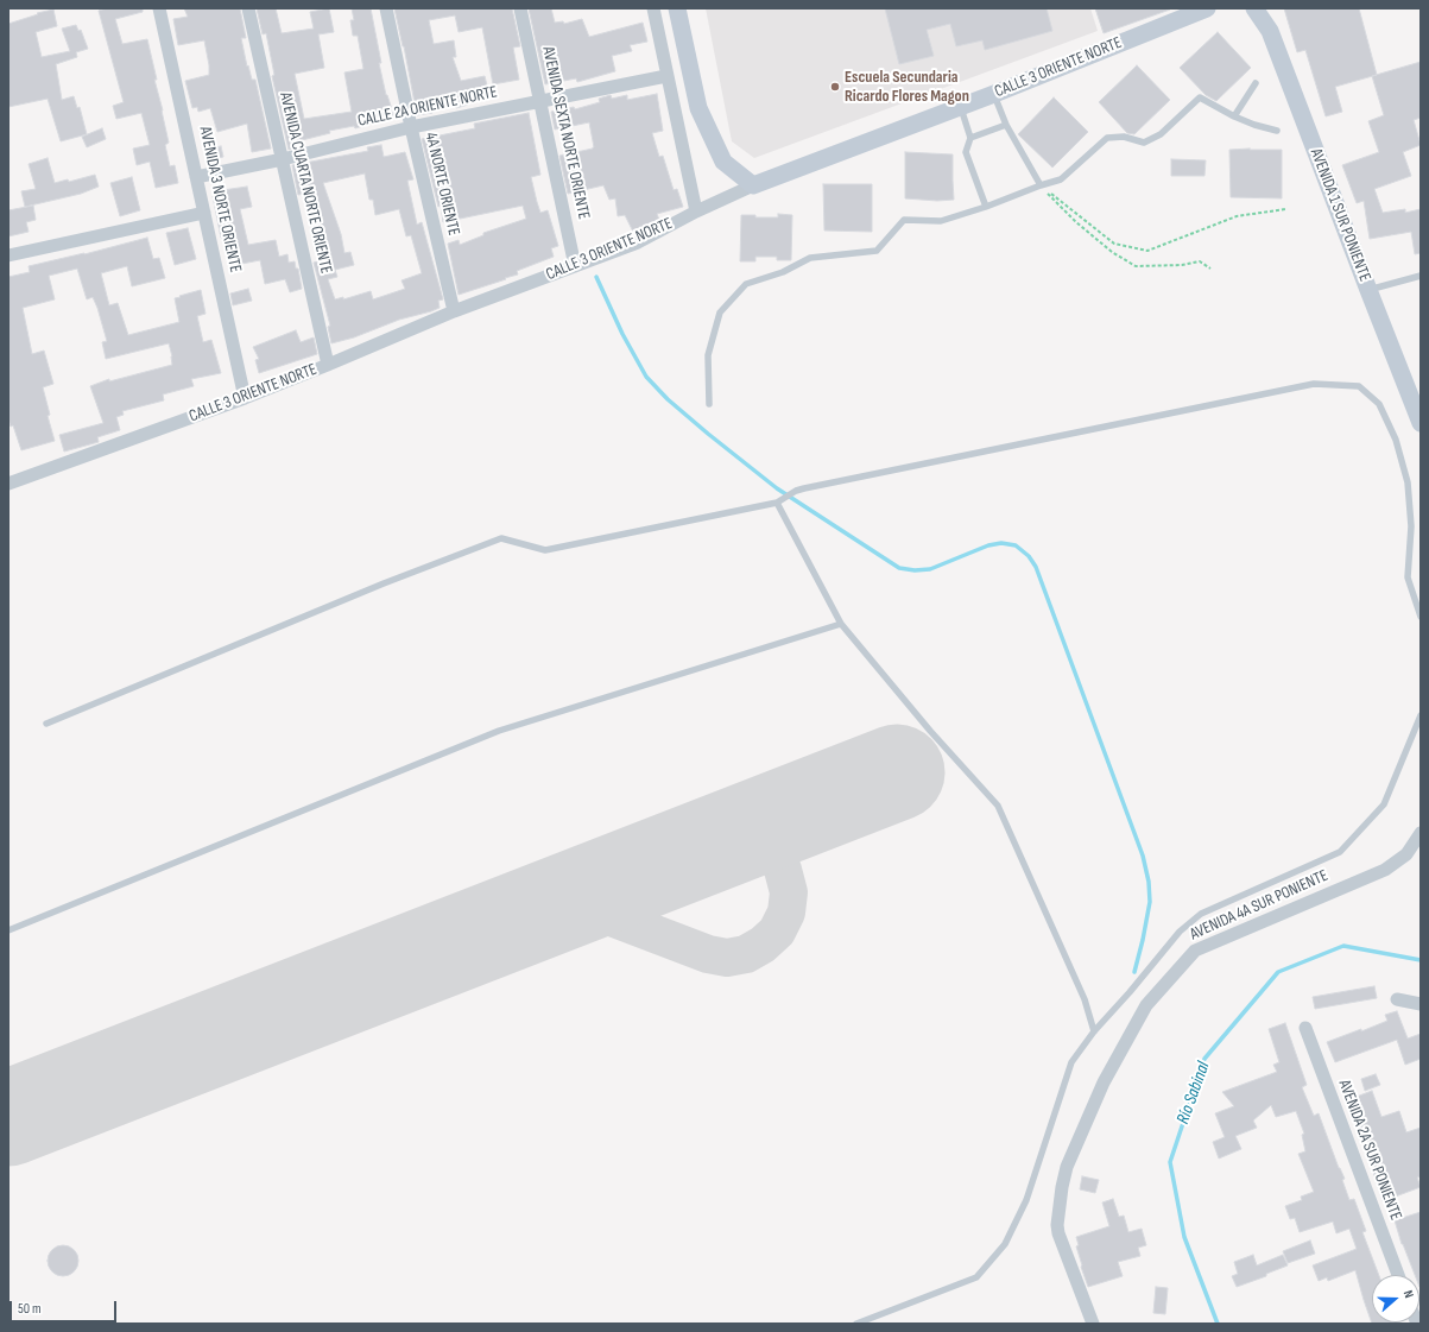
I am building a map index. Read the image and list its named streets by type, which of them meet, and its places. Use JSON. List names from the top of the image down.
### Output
{
  "streets": {
    "street": [
      "CALLE 3 ORIENTE NORTE",
      "CALLE 2A ORIENTE NORTE",
      "AVENIDA SEXTA NORTE ORIENTE",
      "AVENIDA CUARTA NORTE ORIENTE",
      "4A NORTE ORIENTE",
      "AVENIDA 3 NORTE ORIENTE",
      "AVENIDA 1 SUR PONIENTE",
      "AVENIDA 4A SUR PONIENTE",
      "AVENIDA 2A SUR PONIENTE"
    ]
  },
  "crossings": [
    ["CALLE 3 ORIENTE NORTE", "AVENIDA SEXTA NORTE ORIENTE"],
    ["CALLE 3 ORIENTE NORTE", "AVENIDA CUARTA NORTE ORIENTE"],
    ["CALLE 3 ORIENTE NORTE", "4A NORTE ORIENTE"],
    ["CALLE 3 ORIENTE NORTE", "AVENIDA 3 NORTE ORIENTE"],
    ["CALLE 2A ORIENTE NORTE", "AVENIDA SEXTA NORTE ORIENTE"],
    ["CALLE 2A ORIENTE NORTE", "AVENIDA CUARTA NORTE ORIENTE"],
    ["CALLE 2A ORIENTE NORTE", "4A NORTE ORIENTE"],
    ["CALLE 2A ORIENTE NORTE", "AVENIDA 3 NORTE ORIENTE"]
  ],
  "water": ["Río Sabinal"],
  "places": ["Escuela Secundaria Ricardo Flores Magon"],
  "scale_bar": "50 m",
  "north": "right"
}
